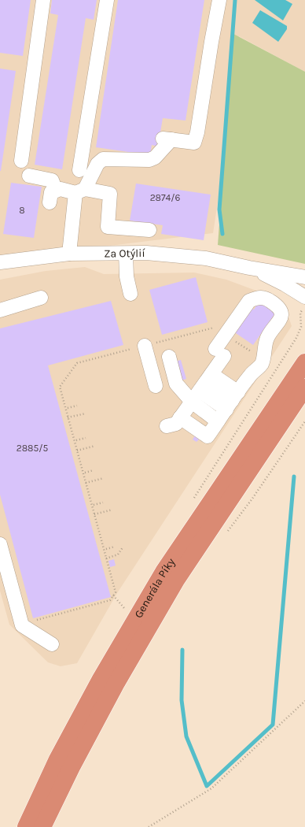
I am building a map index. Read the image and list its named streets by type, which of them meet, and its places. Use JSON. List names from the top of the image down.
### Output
{
  "streets": {
    "highway": ["Generála Píky"],
    "street": ["Za Otýlií"]
  },
  "house_numbers": ["2874/6", "8", "2885/5"]
}
